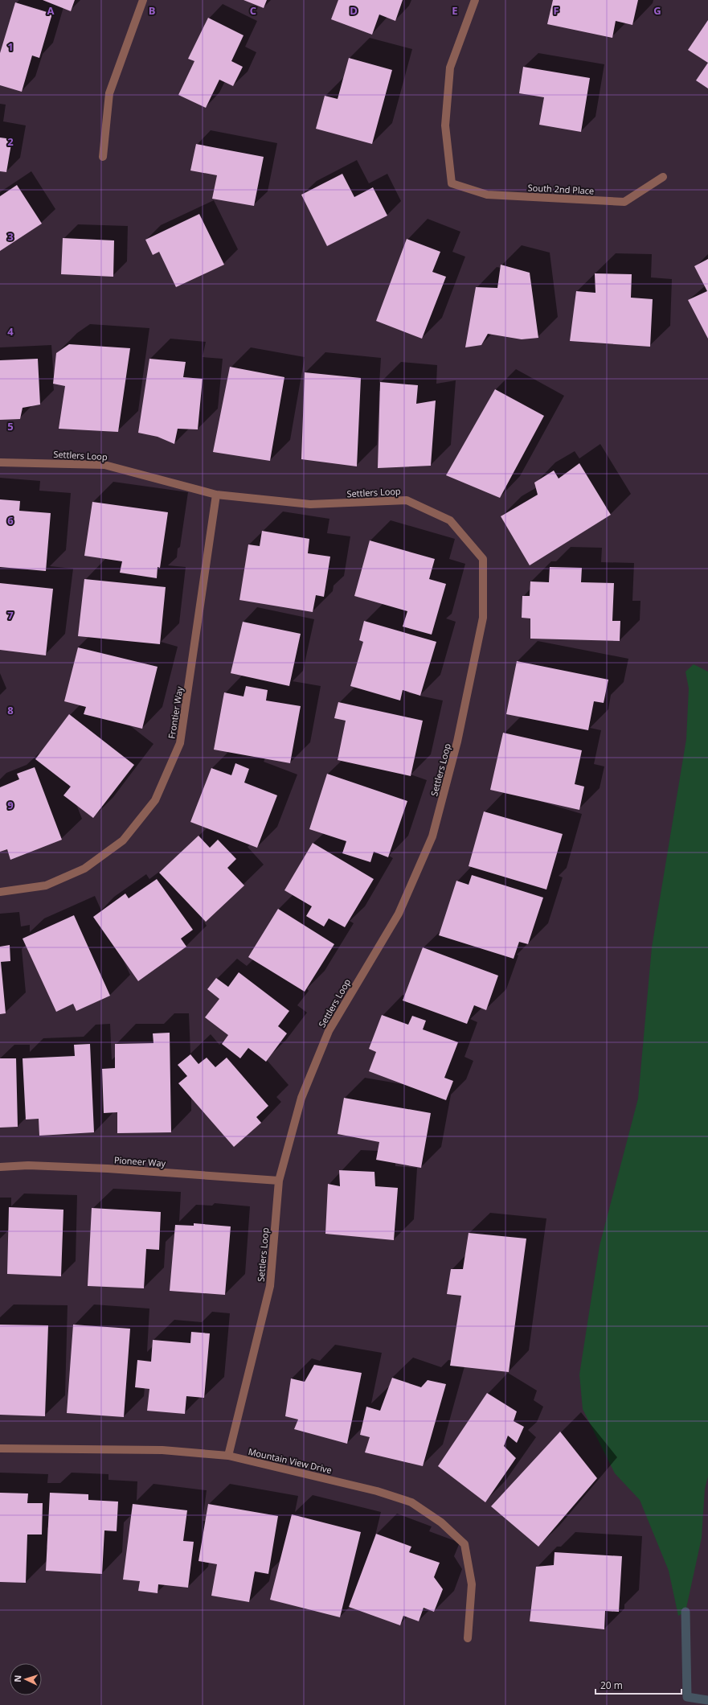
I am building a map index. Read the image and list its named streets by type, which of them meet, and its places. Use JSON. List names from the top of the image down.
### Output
{
  "streets": {
    "street": [
      "South 2nd Place",
      "Settlers Loop",
      "Frontier Way",
      "Pioneer Way",
      "Mountain View Drive"
    ]
  },
  "crossings": [
    ["Settlers Loop", "Frontier Way"],
    ["Settlers Loop", "Pioneer Way"],
    ["Settlers Loop", "Mountain View Drive"]
  ],
  "scale_bar": "20 m",
  "north": "left",
  "grid": {
    "columns": [
      "A",
      "B",
      "C",
      "D",
      "E",
      "F",
      "G"
    ],
    "rows": [
      "1",
      "2",
      "3",
      "4",
      "5",
      "6",
      "7",
      "8",
      "9"
    ]
  }
}
